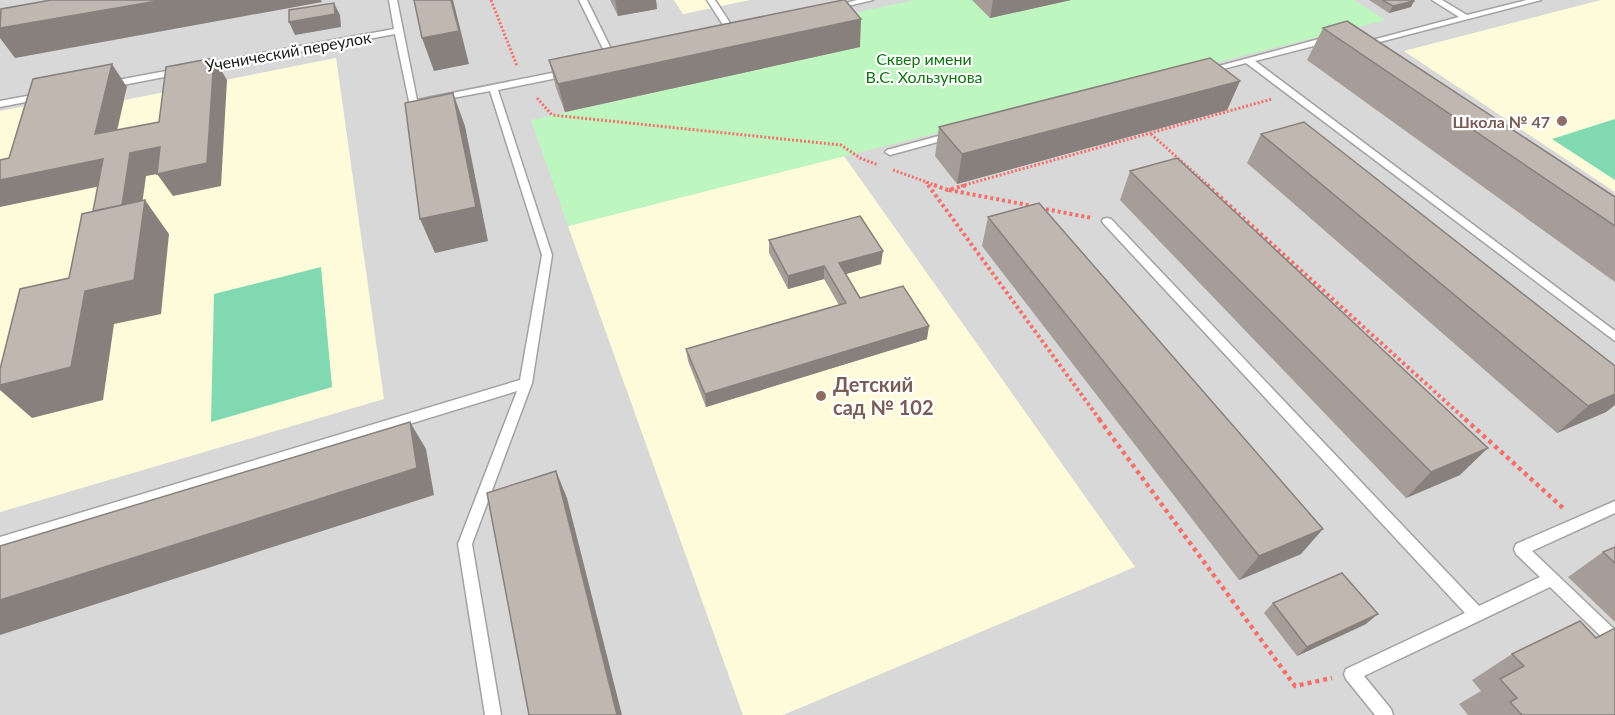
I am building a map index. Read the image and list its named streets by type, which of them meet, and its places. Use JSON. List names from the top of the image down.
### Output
{
  "streets": {
    "lane": ["Ученический переулок"]
  },
  "parks": ["Сквер имени В.С. Хользунова"],
  "places": ["Школа № 47", "Детский сад № 102"]
}
